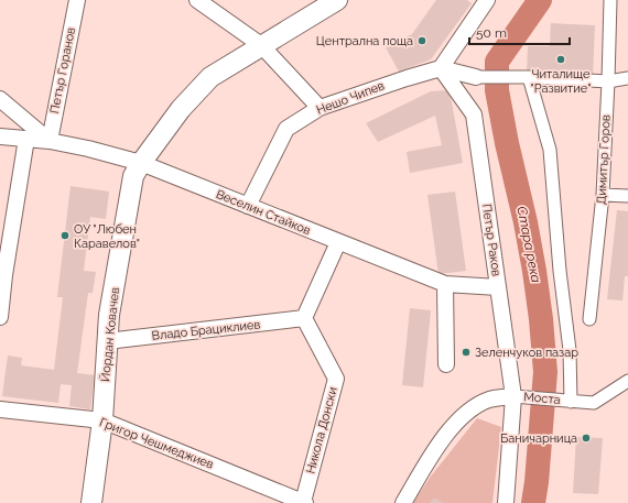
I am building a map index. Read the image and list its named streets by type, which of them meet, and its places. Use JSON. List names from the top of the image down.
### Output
{
  "streets": {
    "street": [
      "Петър Горанов",
      "Нешо Чипев",
      "Димитър Горов",
      "Веселин Стайков",
      "Петър Раков",
      "Владо Брациклиев",
      "Йордан Ковачев",
      "Моста",
      "Никола Донски",
      "Григор Чешмеджиев"
    ]
  },
  "crossings": [
    ["Петър Горанов", "Веселин Стайков"],
    ["Нешо Чипев", "Веселин Стайков"],
    ["Нешо Чипев", "Петър Раков"],
    ["Веселин Стайков", "Петър Раков"],
    ["Веселин Стайков", "Йордан Ковачев"],
    ["Петър Раков", "Моста"],
    ["Владо Брациклиев", "Йордан Ковачев"],
    ["Владо Брациклиев", "Никола Донски"],
    ["Йордан Ковачев", "Григор Чешмеджиев"],
    ["Никола Донски", "Григор Чешмеджиев"]
  ],
  "water": ["Стара река"],
  "places": [
    "Централна поща",
    "Читалище \"Развитие\"",
    "ОУ \"Любен Каравелов\"",
    "Зеленчуков пазар",
    "Баничарница"
  ],
  "scale_bar": "50 m"
}
